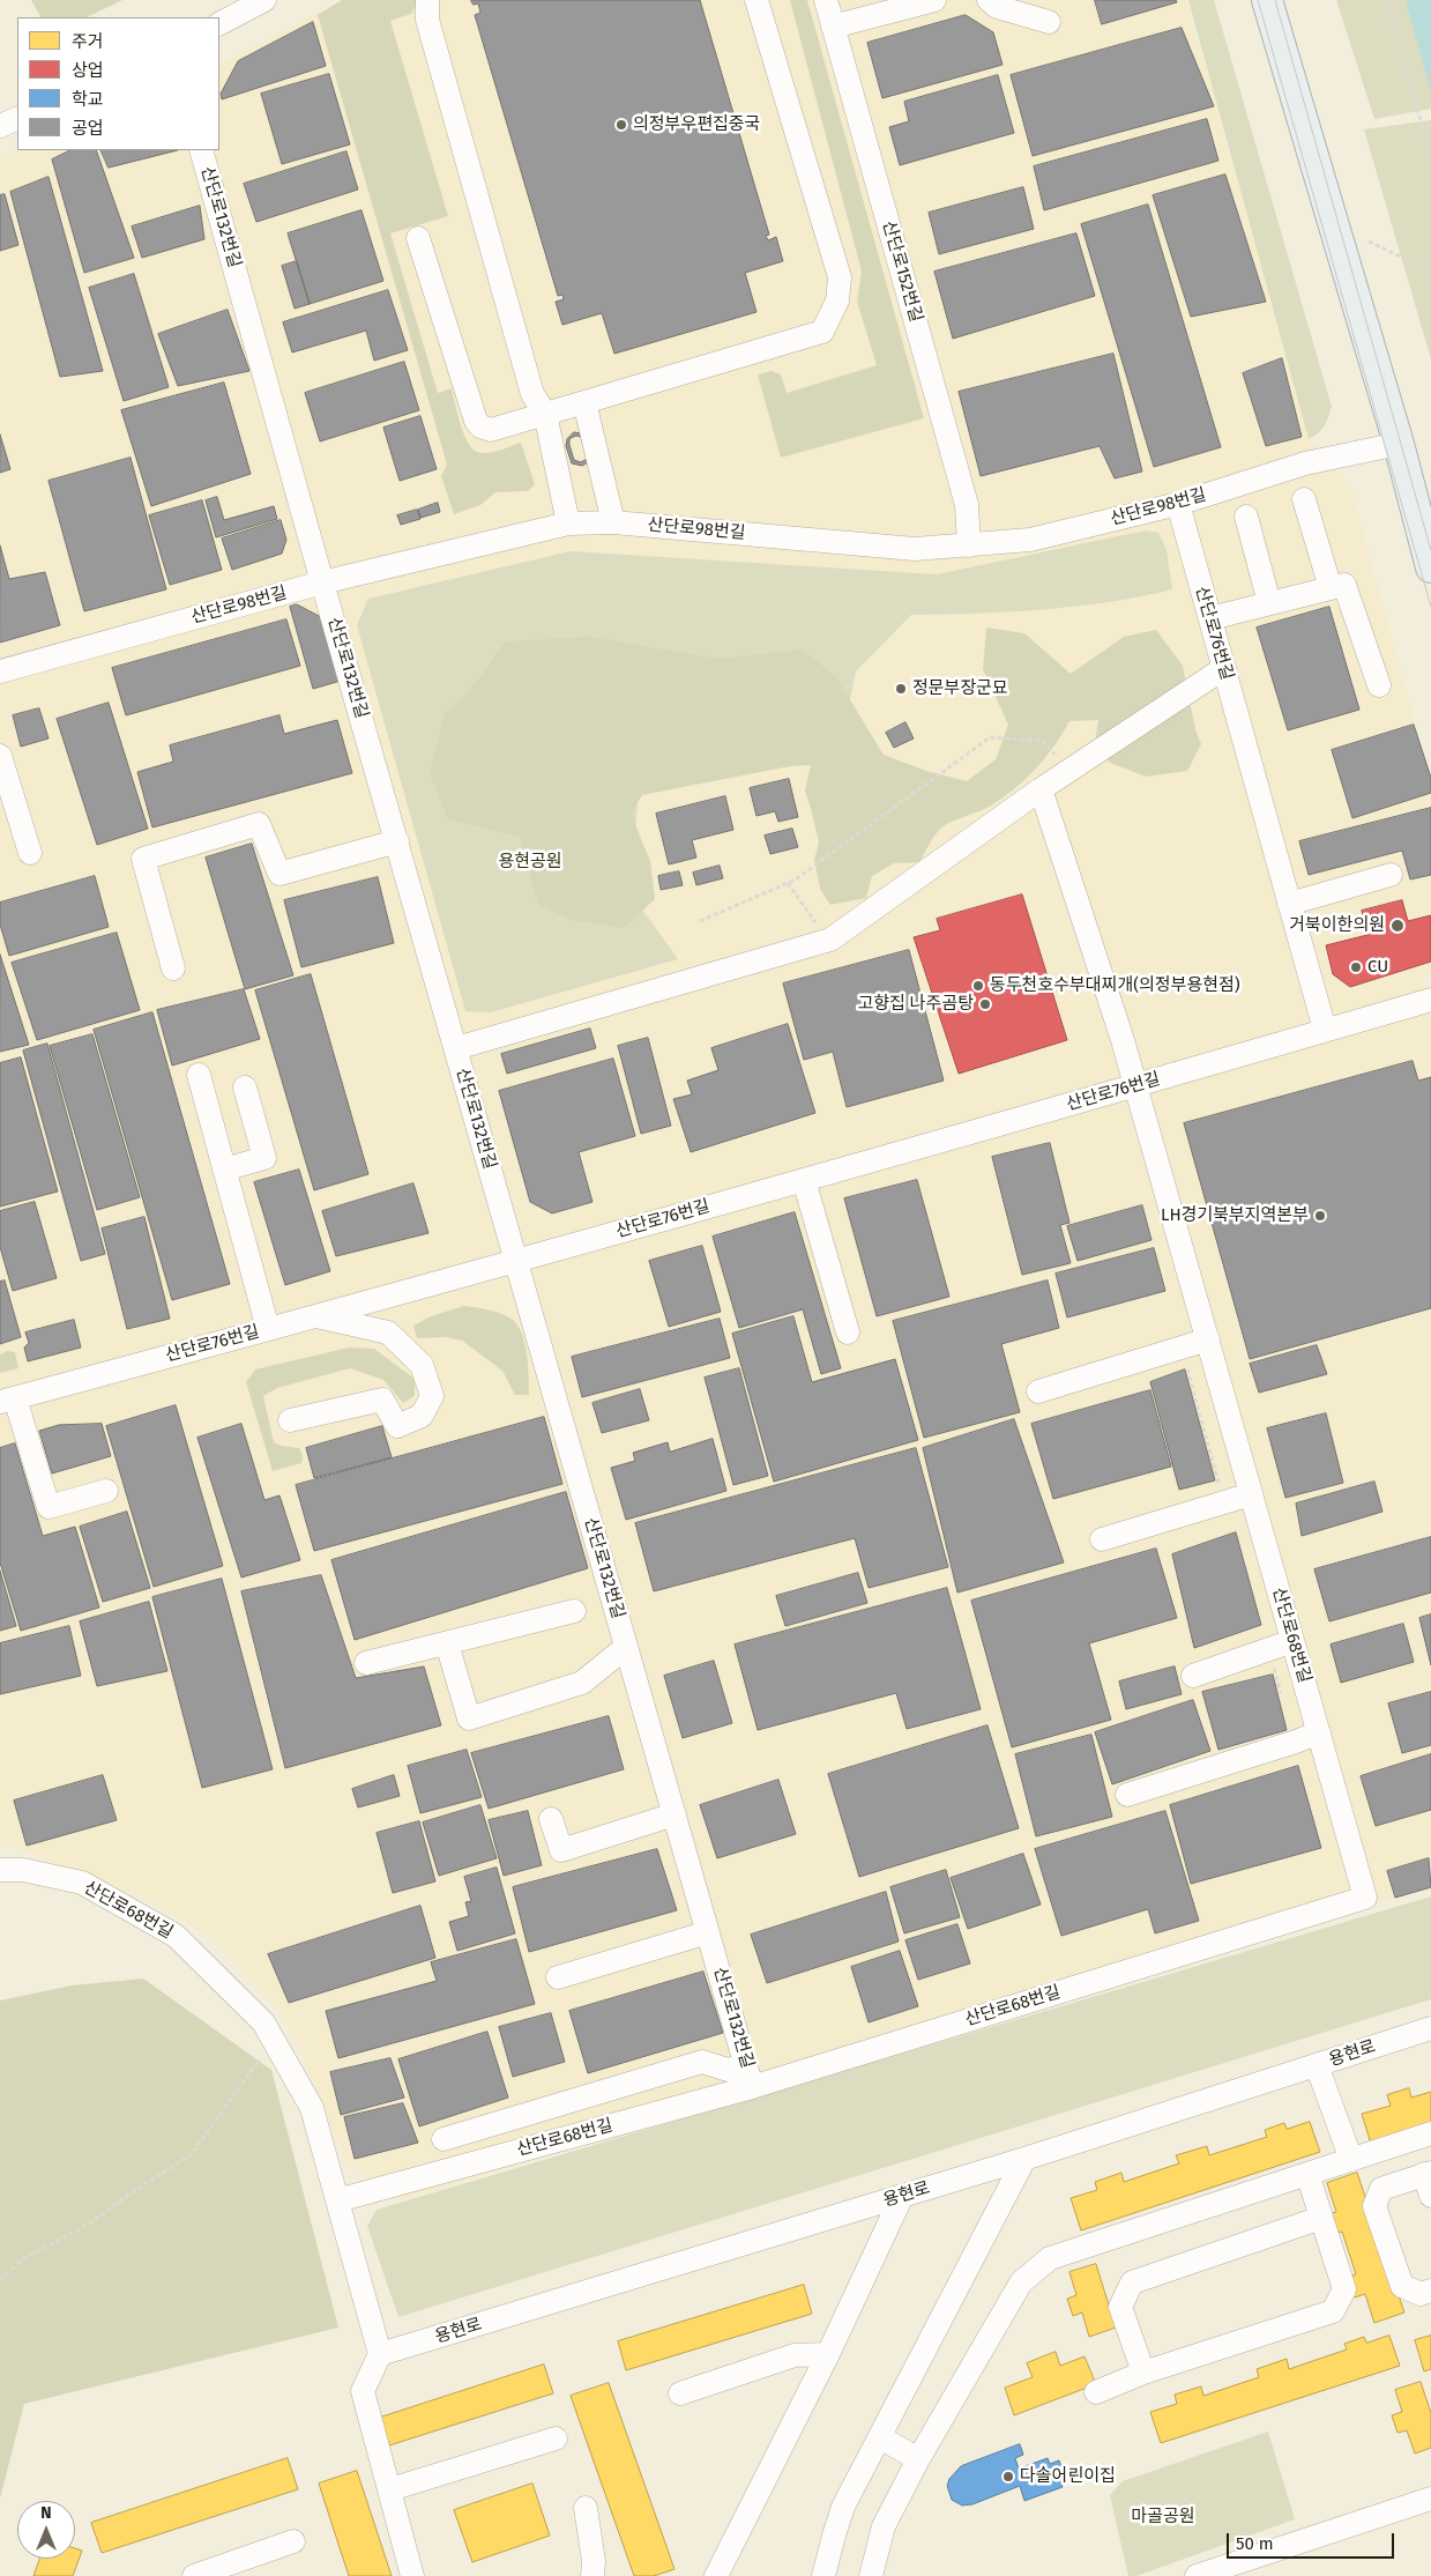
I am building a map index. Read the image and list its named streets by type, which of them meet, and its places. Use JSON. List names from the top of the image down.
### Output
{
  "streets": {
    "street": [
      "산단로132번길",
      "산단로152번길",
      "산단로98번길",
      "산단로76번길",
      "산단로68번길",
      "용현로"
    ]
  },
  "crossings": [
    ["산단로132번길", "산단로98번길"],
    ["산단로132번길", "산단로76번길"],
    ["산단로132번길", "산단로68번길"],
    ["산단로152번길", "산단로98번길"],
    ["산단로98번길", "산단로76번길"],
    ["산단로76번길", "산단로68번길"]
  ],
  "parks": ["용현공원", "마골공원"],
  "places": [
    "의정부우편집중국",
    "정문부장군묘",
    "거북이한의원",
    "CU",
    "동두천호수부대찌개(의정부용현점)",
    "고향집 나주곰탕",
    "LH경기북부지역본부",
    "다솔어린이집"
  ],
  "legend": [
    "주거",
    "상업",
    "학교",
    "공업"
  ],
  "scale_bar": "50 m",
  "north": "top"
}
